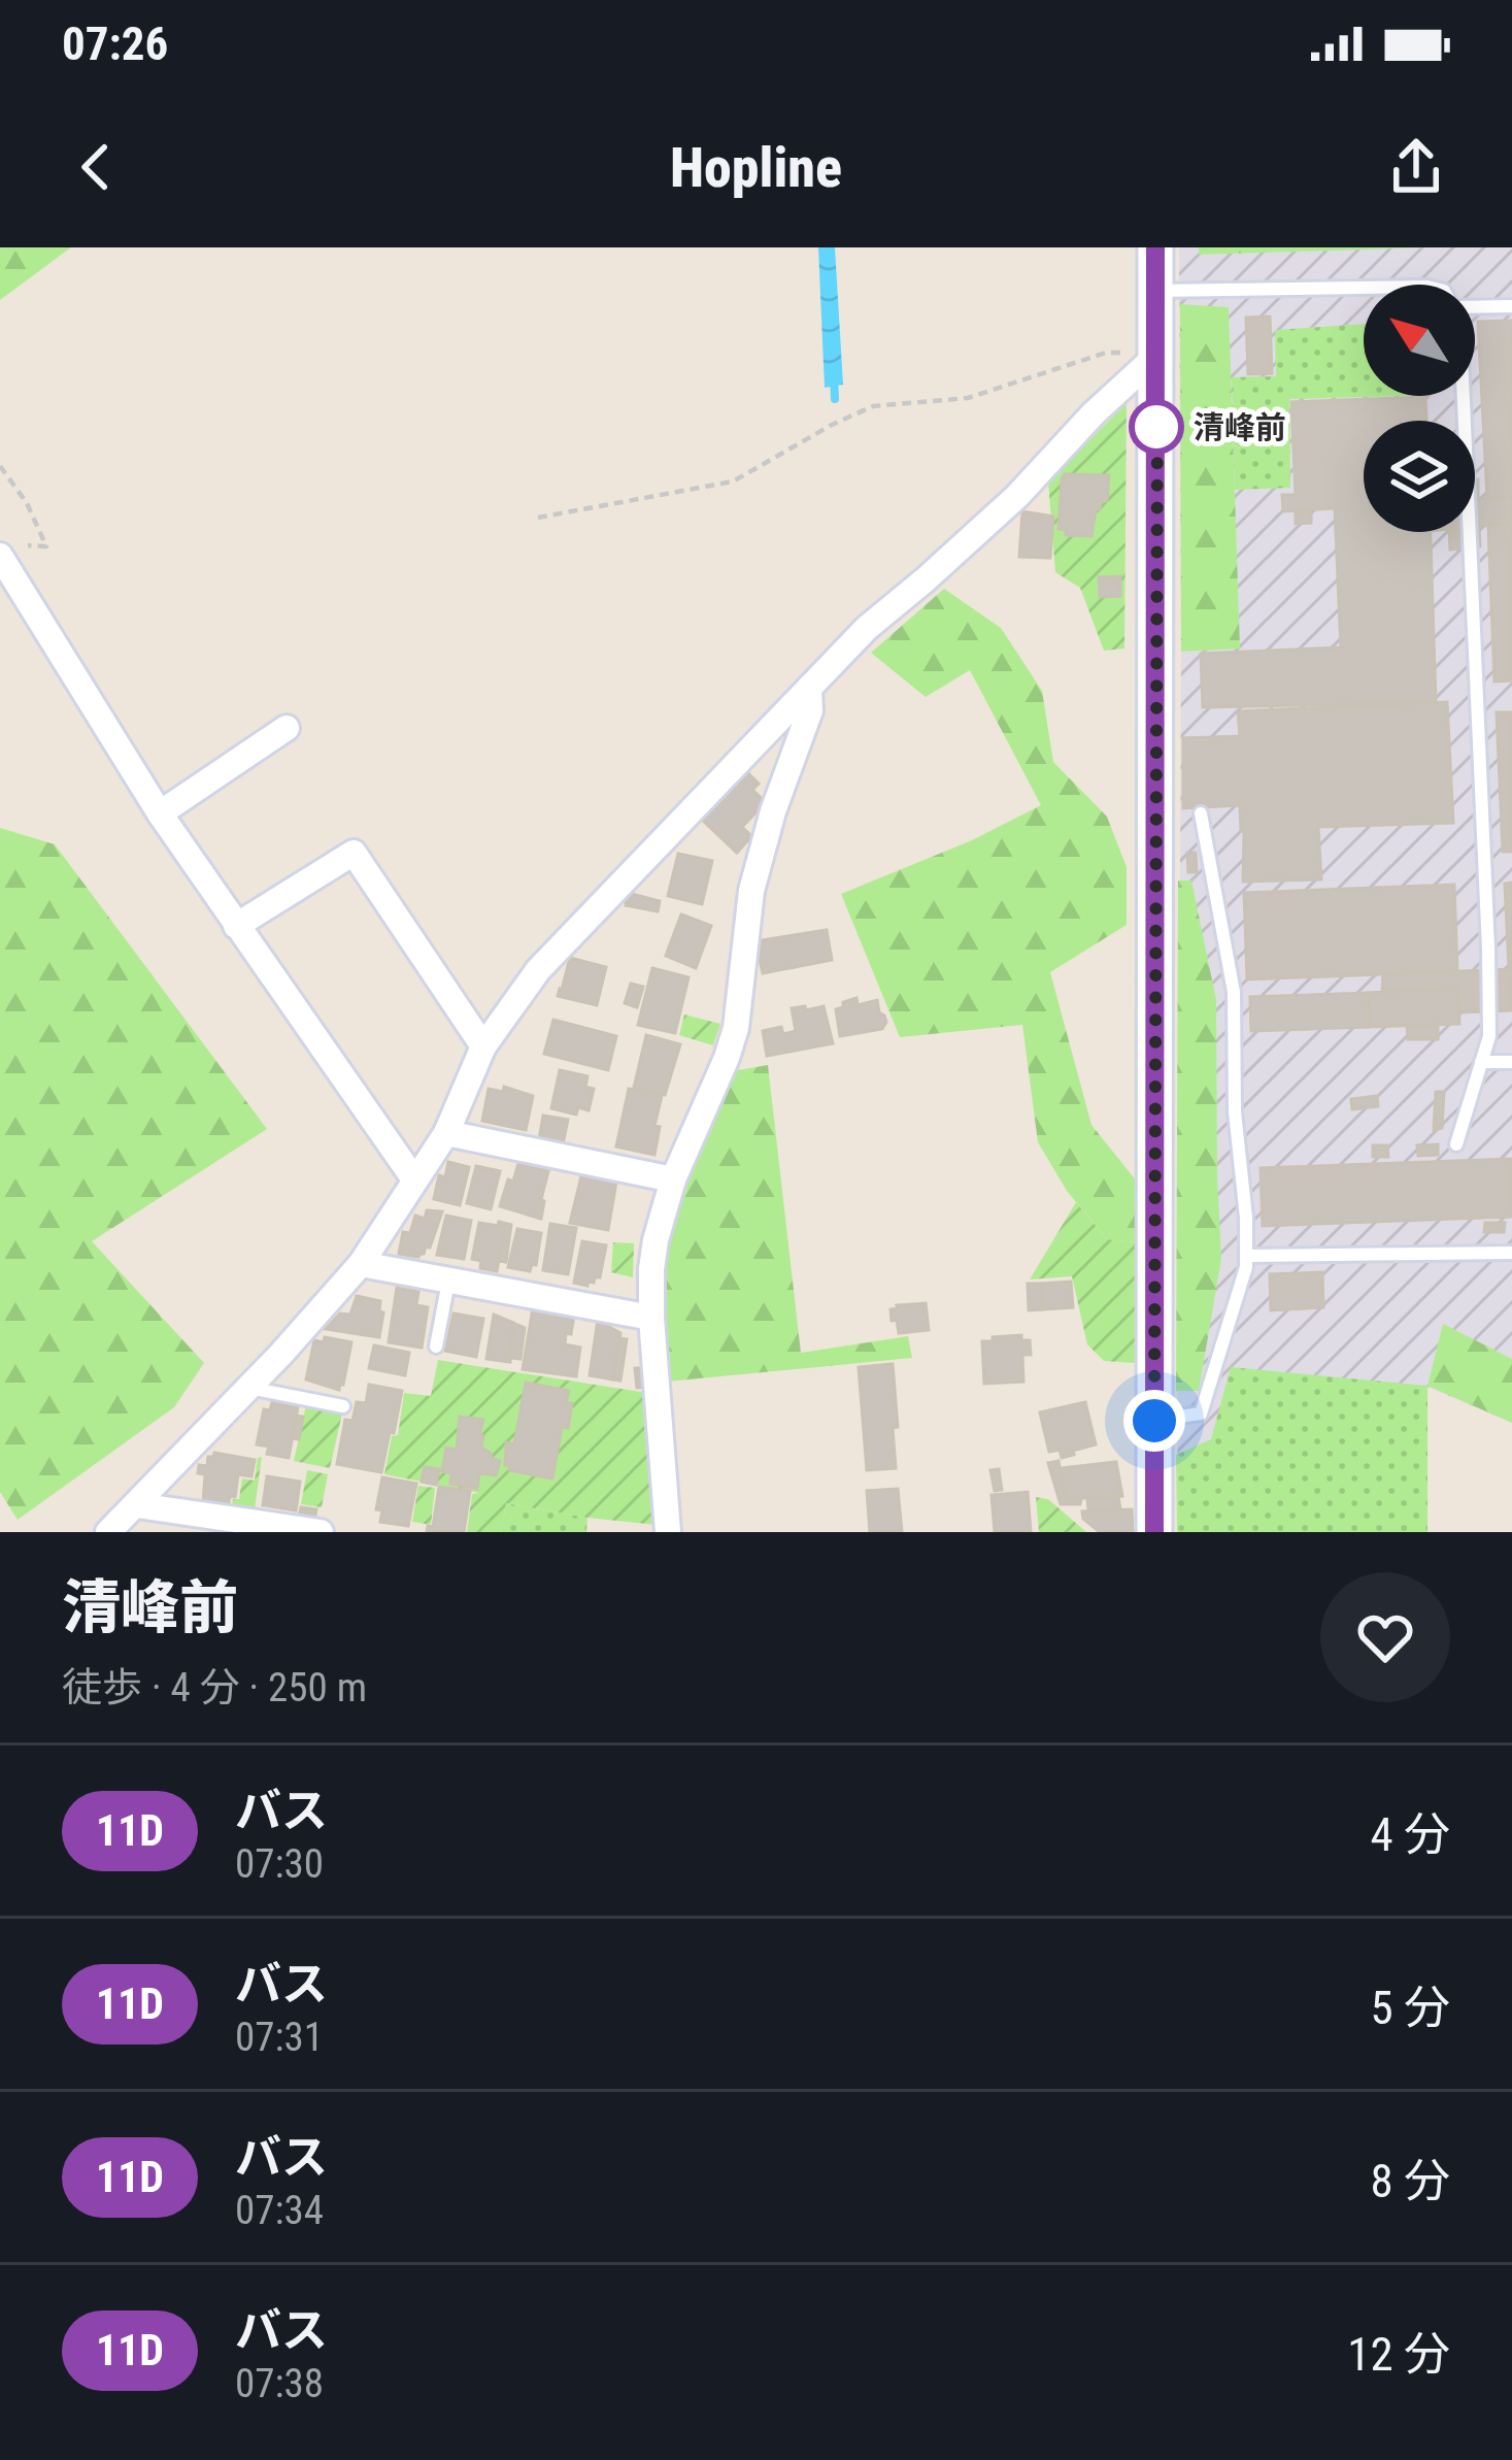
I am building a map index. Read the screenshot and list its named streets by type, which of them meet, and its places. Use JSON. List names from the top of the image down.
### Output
{
  "places": ["清峰前"],
  "lines": ["bus line 11D"],
  "north": "top left",
  "page": {
    "status": "07:26",
    "header": "Hopline",
    "heading": ["清峰前", "徒歩 · 4 分 · 250 m"],
    "list": [
      {
        "mark": "11D",
        "name": "バス",
        "note": "07:30",
        "value": "4 分"
      },
      {
        "mark": "11D",
        "name": "バス",
        "note": "07:31",
        "value": "5 分"
      },
      {
        "mark": "11D",
        "name": "バス",
        "note": "07:34",
        "value": "8 分"
      },
      {
        "mark": "11D",
        "name": "バス",
        "note": "07:38",
        "value": "12 分"
      }
    ]
  }
}
